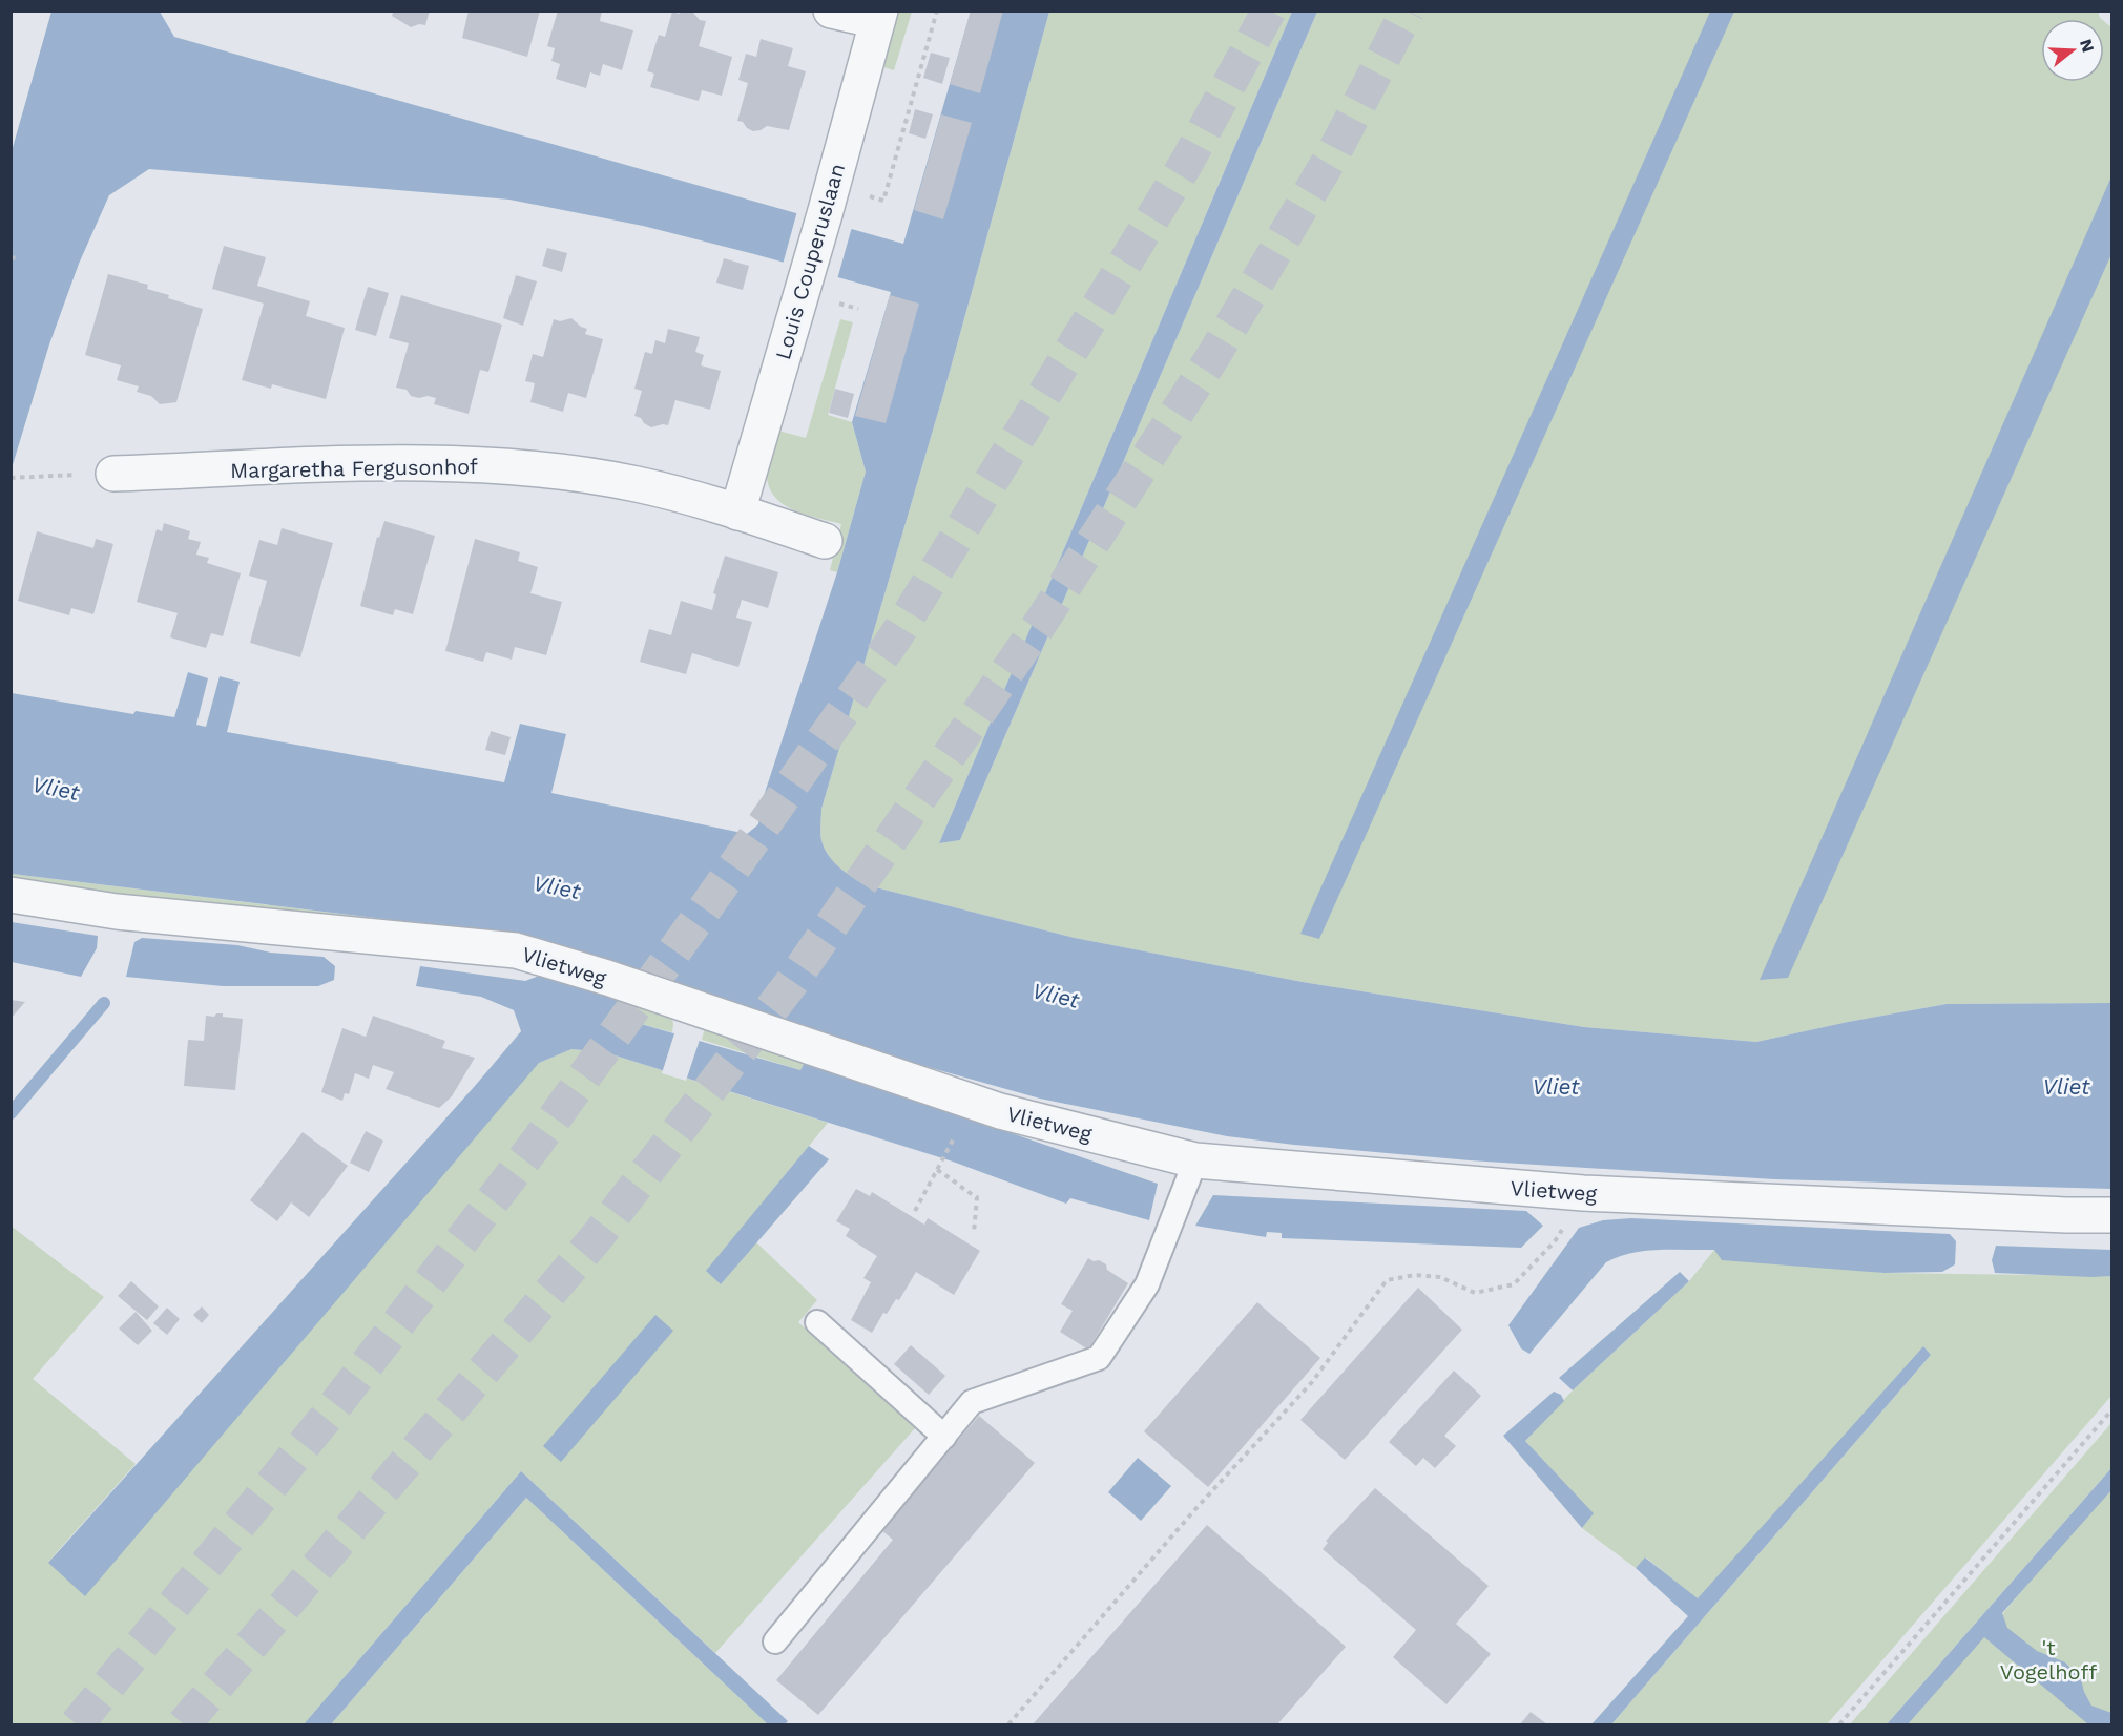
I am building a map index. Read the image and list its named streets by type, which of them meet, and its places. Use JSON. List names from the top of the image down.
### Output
{
  "streets": {
    "street": ["Louis Couperuslaan", "Margaretha Fergusonhof", "Vlietweg"]
  },
  "crossings": [
    ["Louis Couperuslaan", "Margaretha Fergusonhof"]
  ],
  "water": ["Vliet"],
  "parks": ["'t Vogelhoff"],
  "north": "right"
}
